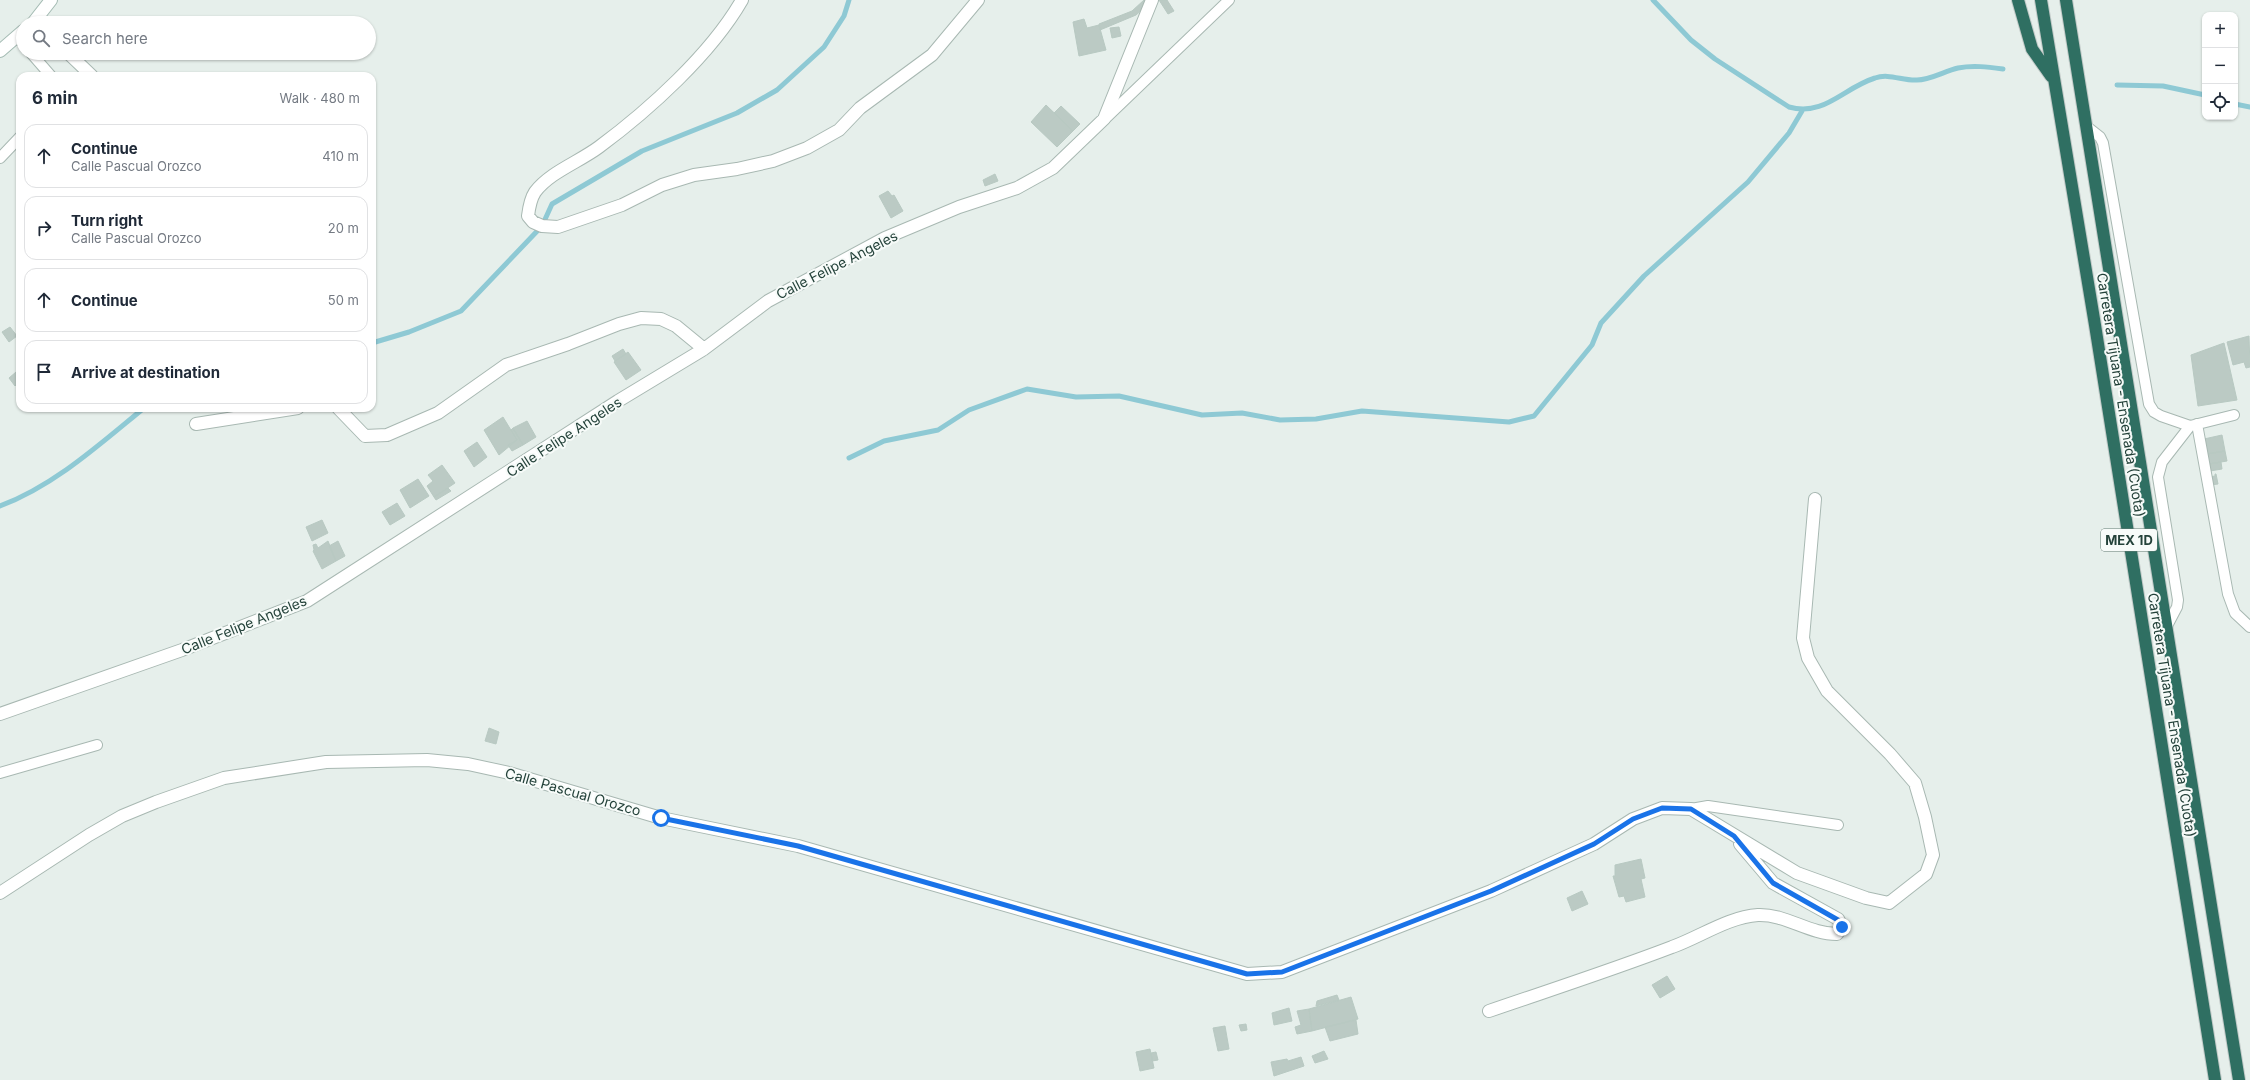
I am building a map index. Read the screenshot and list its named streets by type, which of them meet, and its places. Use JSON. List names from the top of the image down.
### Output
{
  "streets": {
    "highway": ["Carretera Tijuana - Ensenada (Cuota)", "MEX 1D"],
    "street": ["Calle Felipe Angeles", "Calle Pascual Orozco"]
  },
  "page": {
    "map_buttons": ["+", "−"],
    "search": "Search here",
    "heading": ["6 min", "Walk · 480 m"],
    "list": [
      ["Continue", "Calle Pascual Orozco", "410 m"],
      ["Turn right", "Calle Pascual Orozco", "20 m"],
      ["Continue", "50 m"],
      "Arrive at destination"
    ]
  }
}
